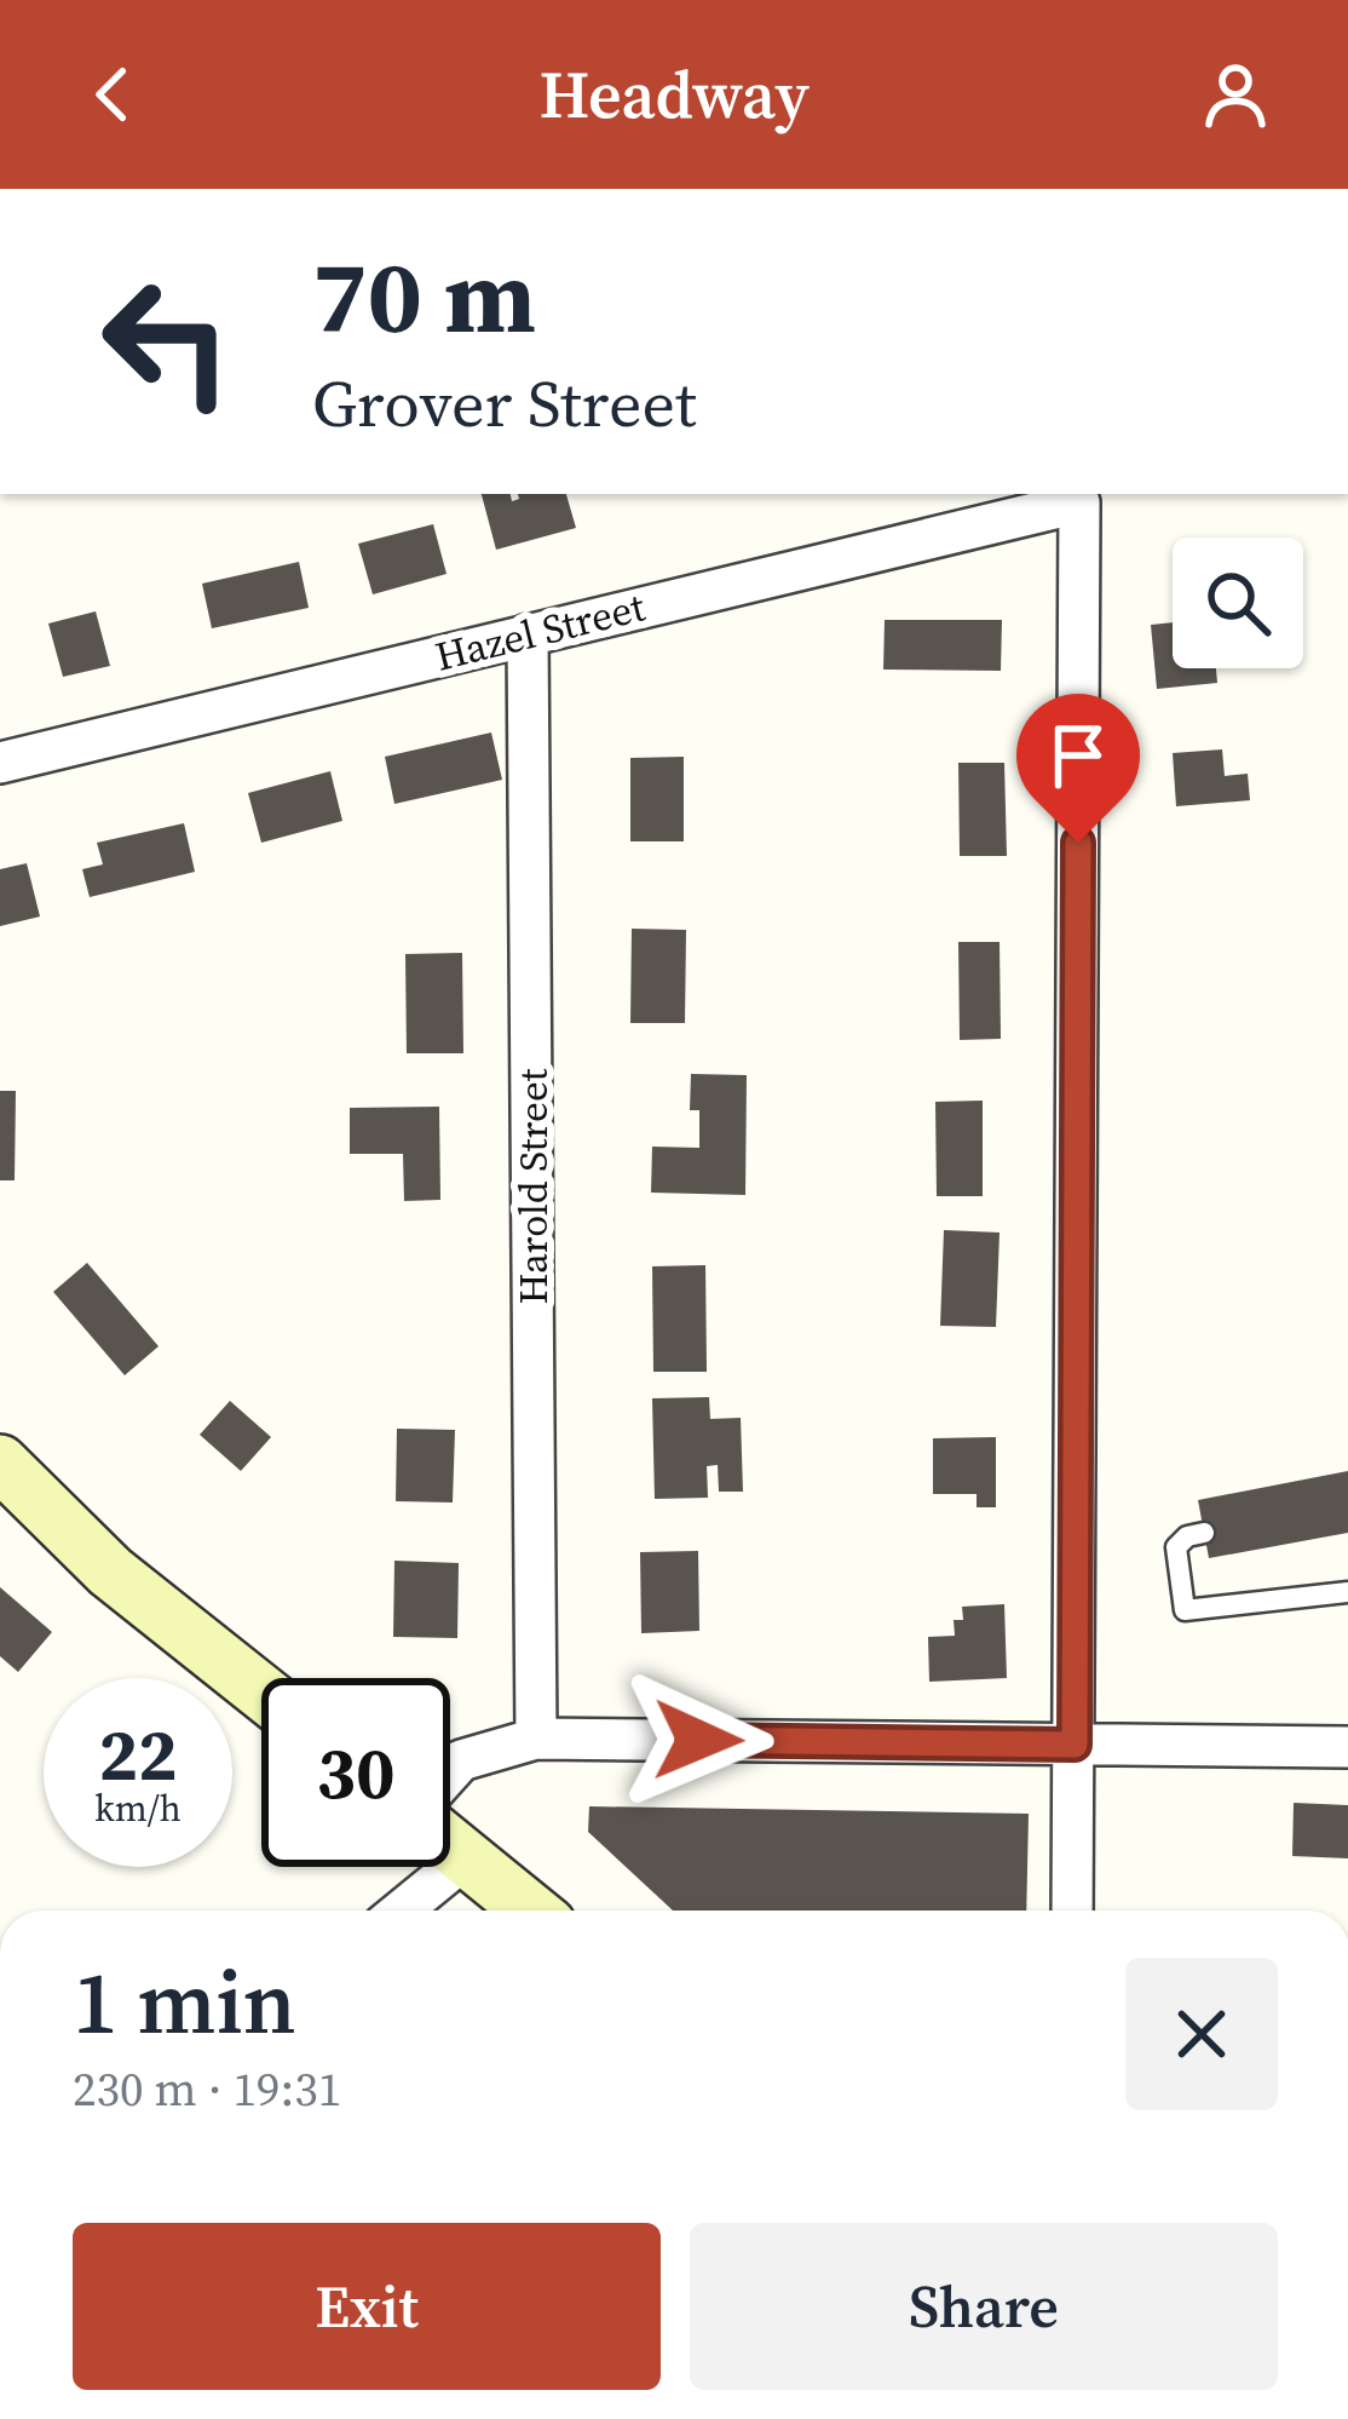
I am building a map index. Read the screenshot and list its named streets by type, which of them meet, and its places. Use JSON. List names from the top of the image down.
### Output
{
  "streets": {
    "street": ["Hazel Street", "Harold Street"]
  },
  "crossings": [
    ["Hazel Street", "Harold Street"]
  ],
  "page": {
    "header": "Headway",
    "turn": ["70 m", "Grover Street"],
    "speed": "22 km/h",
    "limit": "30",
    "heading": ["1 min", "230 m · 19:31"],
    "buttons": ["Exit", "Share"]
  }
}
